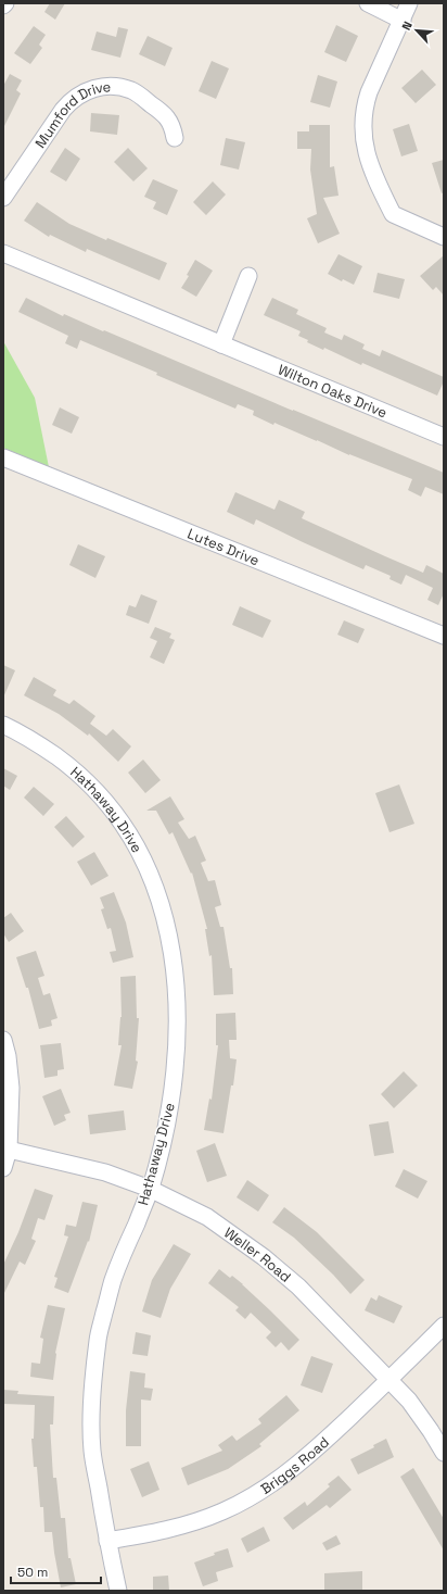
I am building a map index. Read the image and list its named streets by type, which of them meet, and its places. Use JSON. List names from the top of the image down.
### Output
{
  "streets": {
    "street": [
      "Mumford Drive",
      "Wilton Oaks Drive",
      "Lutes Drive",
      "Hathaway Drive",
      "Weller Road",
      "Briggs Road"
    ]
  },
  "crossings": [
    ["Hathaway Drive", "Weller Road"],
    ["Hathaway Drive", "Briggs Road"],
    ["Weller Road", "Briggs Road"]
  ],
  "scale_bar": "50 m",
  "north": "top left"
}
